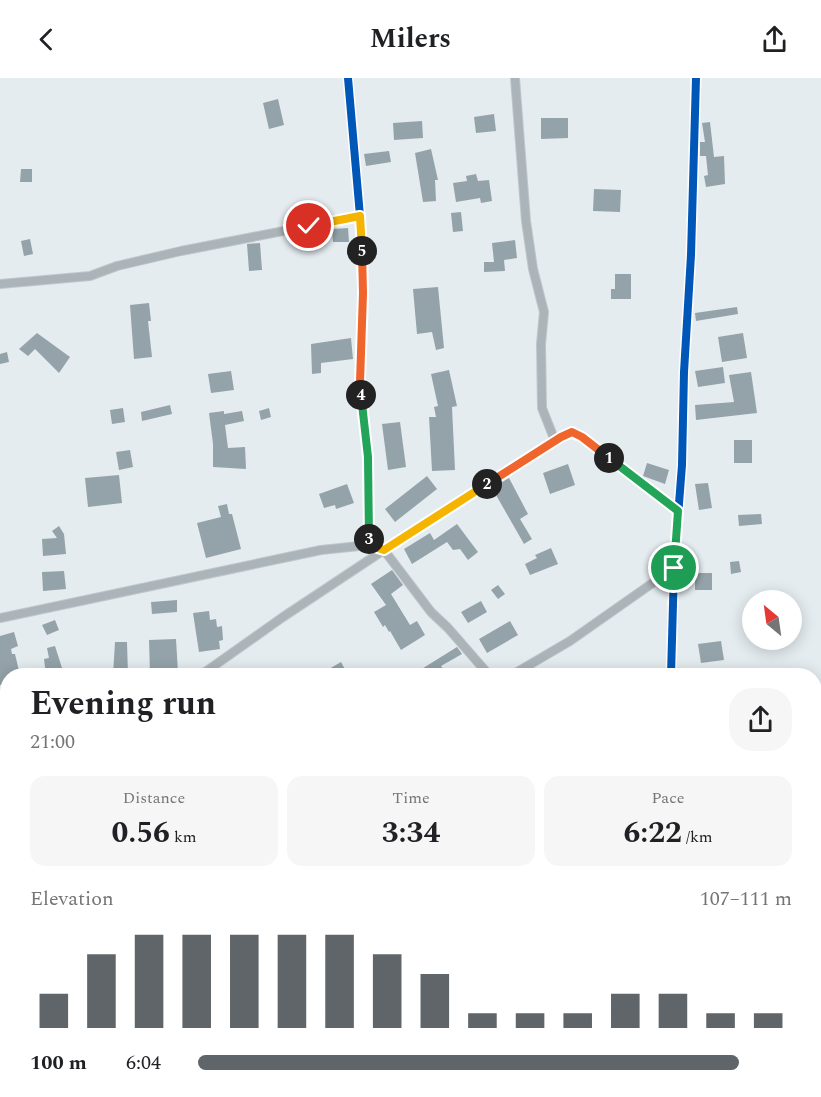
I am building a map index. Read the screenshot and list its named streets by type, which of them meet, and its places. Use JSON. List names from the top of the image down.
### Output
{
  "north": "top left",
  "page": {
    "header": "Milers",
    "pins": [
      "5",
      "4",
      "1",
      "2",
      "3"
    ],
    "heading": ["Evening run", "21:00"],
    "stats": [
      ["Distance", "0.56 km"],
      ["Time", "3:34"],
      ["Pace", "6:22 /km"]
    ],
    "chart": ["Elevation", "107–111 m"],
    "list": [
      {
        "name": "100 m",
        "note": "6:04"
      }
    ]
  }
}
